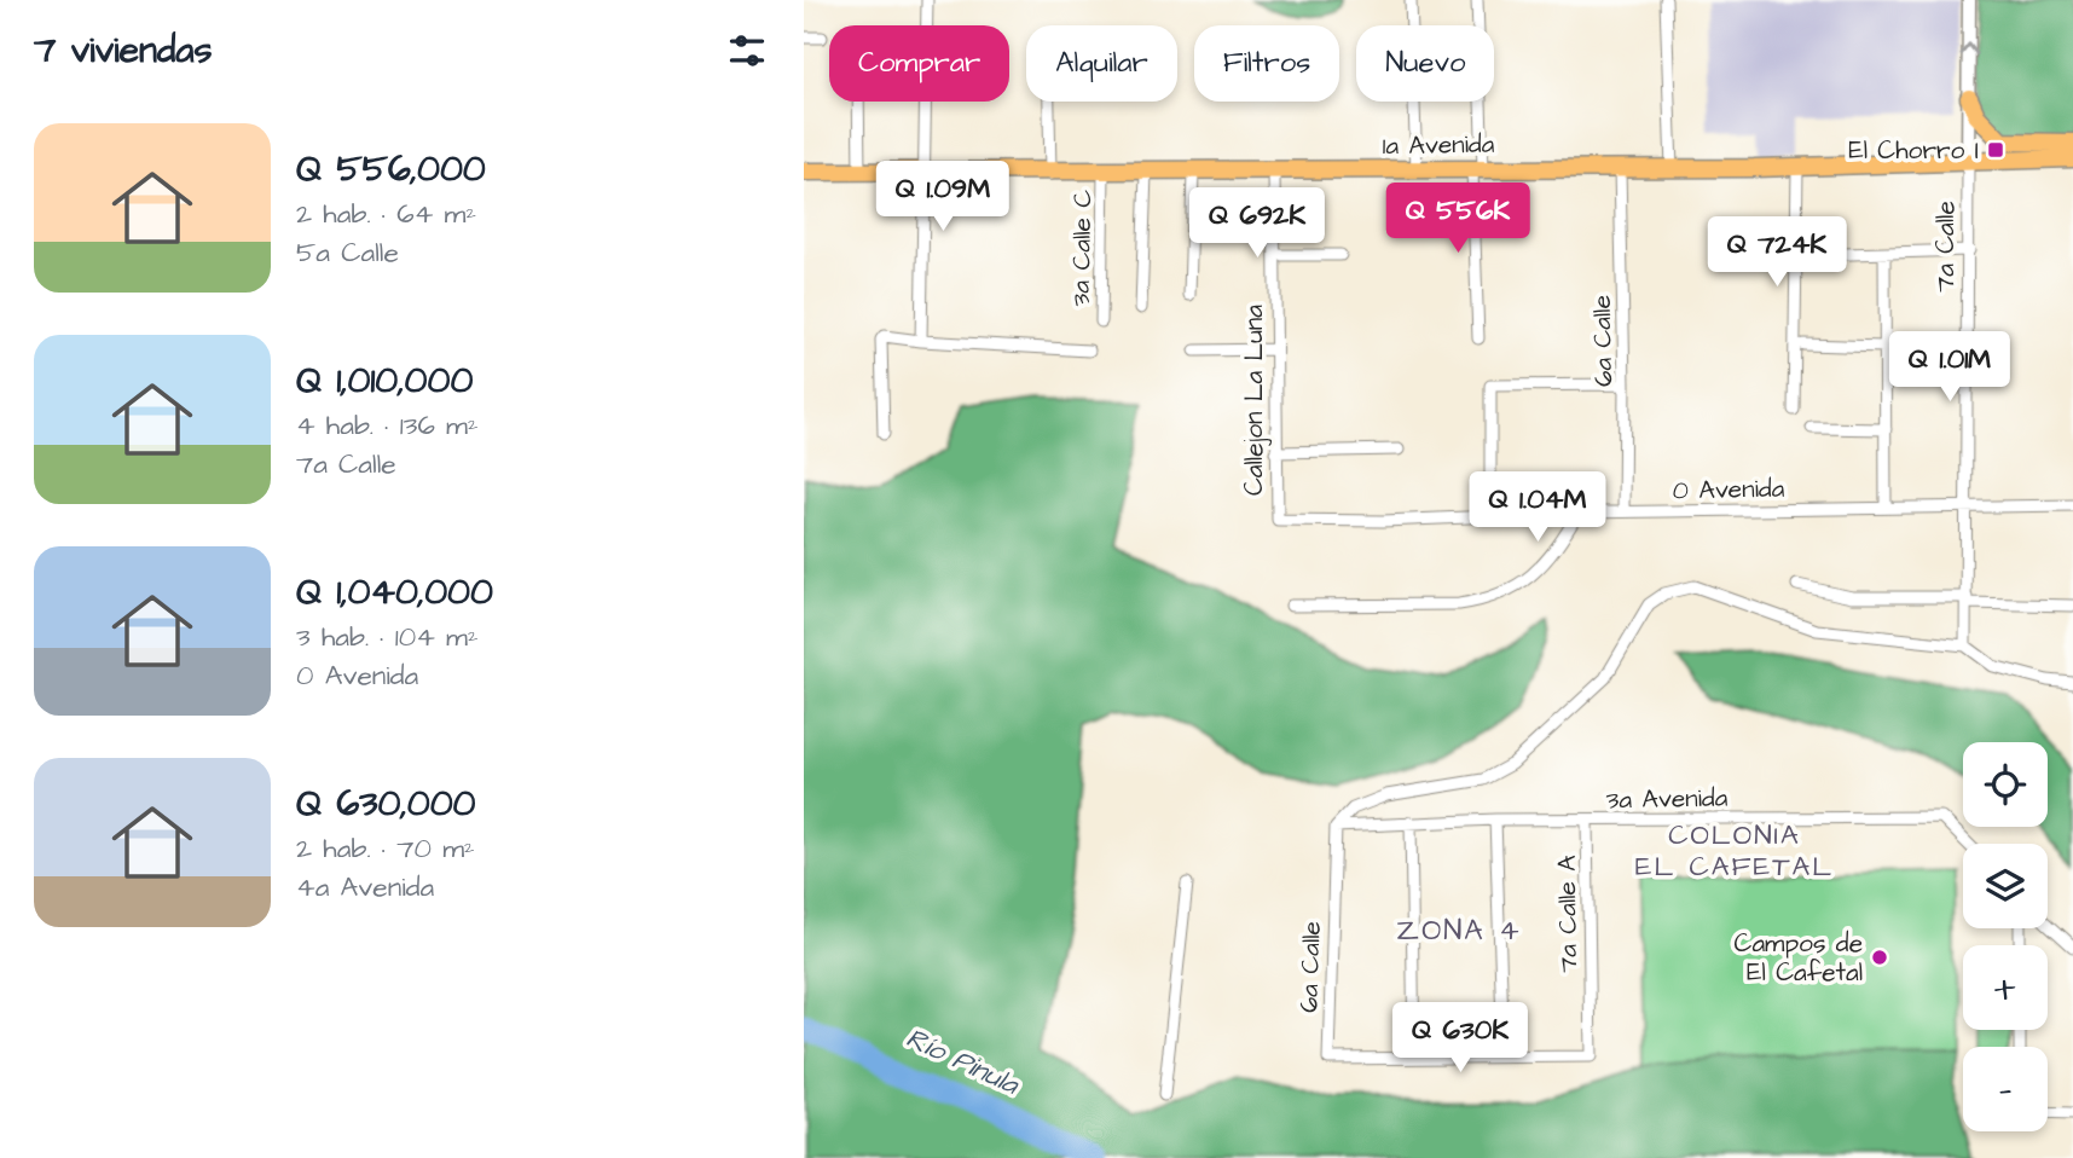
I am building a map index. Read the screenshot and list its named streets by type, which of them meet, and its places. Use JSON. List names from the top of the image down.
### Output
{
  "streets": {
    "main road": ["1a Avenida"],
    "street": [
      "7a Calle",
      "3a Calle C",
      "6a Calle",
      "Callejon La Luna",
      "0 Avenida",
      "3a Avenida",
      "7a Calle A"
    ]
  },
  "crossings": [
    ["1a Avenida", "7a Calle"],
    ["1a Avenida", "3a Calle C"],
    ["1a Avenida", "6a Calle"],
    ["1a Avenida", "Callejon La Luna"],
    ["7a Calle", "0 Avenida"],
    ["6a Calle", "0 Avenida"],
    ["6a Calle", "3a Avenida"],
    ["Callejon La Luna", "0 Avenida"],
    ["3a Avenida", "7a Calle A"]
  ],
  "districts": ["COLONIA EL CAFETAL", "ZONA 4"],
  "water": ["Río Pinula"],
  "places": {
    "transit": ["El Chorro I"],
    "other": ["Campos de El Cafetal"]
  },
  "page": {
    "heading": "7 viviendas",
    "chip": [
      "Comprar",
      "Alquilar",
      "Filtros",
      "Nuevo"
    ],
    "list": [
      {
        "name": "Q 556,000",
        "note": "2 hab. · 64 m² · 5a Calle"
      },
      {
        "name": "Q 1,010,000",
        "note": "4 hab. · 136 m² · 7a Calle"
      },
      {
        "name": "Q 1,040,000",
        "note": "3 hab. · 104 m² · 0 Avenida"
      },
      {
        "name": "Q 630,000",
        "note": "2 hab. · 70 m² · 4a Avenida"
      }
    ],
    "price": [
      "Q 1.09M",
      "Q 556K",
      "Q 692K",
      "Q 724K",
      "Q 1.01M",
      "Q 1.04M",
      "Q 630K"
    ],
    "map_buttons": ["+", "−"]
  }
}
